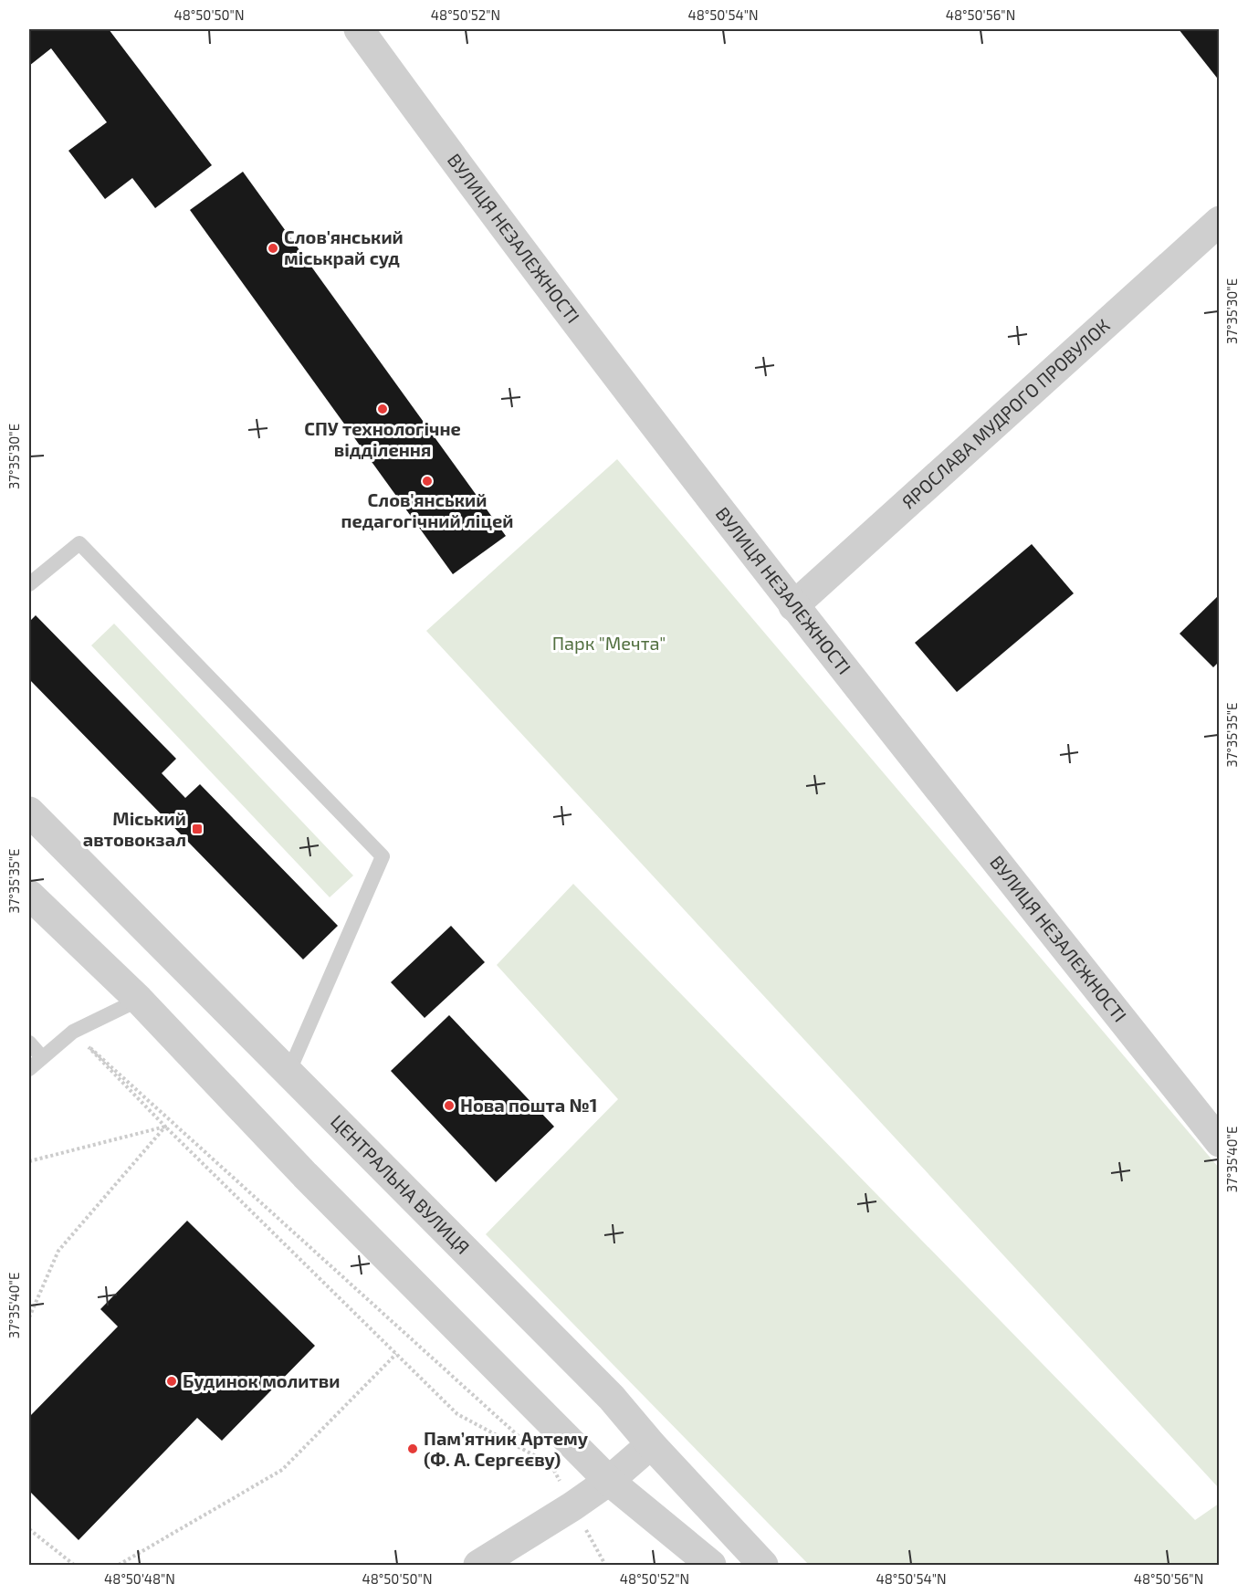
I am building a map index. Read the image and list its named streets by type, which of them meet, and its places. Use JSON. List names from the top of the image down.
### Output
{
  "streets": {
    "street": ["ВУЛИЦЯ НЕЗАЛЕЖНОСТІ", "ЯРОСЛАВА МУДРОГО ПРОВУЛОК", "ЦЕНТРАЛЬНА ВУЛИЦЯ"]
  },
  "crossings": [
    ["ВУЛИЦЯ НЕЗАЛЕЖНОСТІ", "ЯРОСЛАВА МУДРОГО ПРОВУЛОК"]
  ],
  "parks": ["Парк \"Мечта\""],
  "places": {
    "other": [
      "Слов'янський міськрай суд",
      "СПУ технологічне відділення",
      "Слов'янський педагогічний ліцей",
      "Нова пошта №1",
      "Будинок молитви",
      "Пам’ятник Артему (Ф. А. Сергєєву)"
    ],
    "transit": ["Міський автовокзал"]
  },
  "coordinates": [
    "48°50'50\"N",
    "48°50'52\"N",
    "48°50'54\"N",
    "48°50'56\"N",
    "37°35'30\"E",
    "37°35'35\"E",
    "37°35'40\"E",
    "48°50'48\"N"
  ]
}
